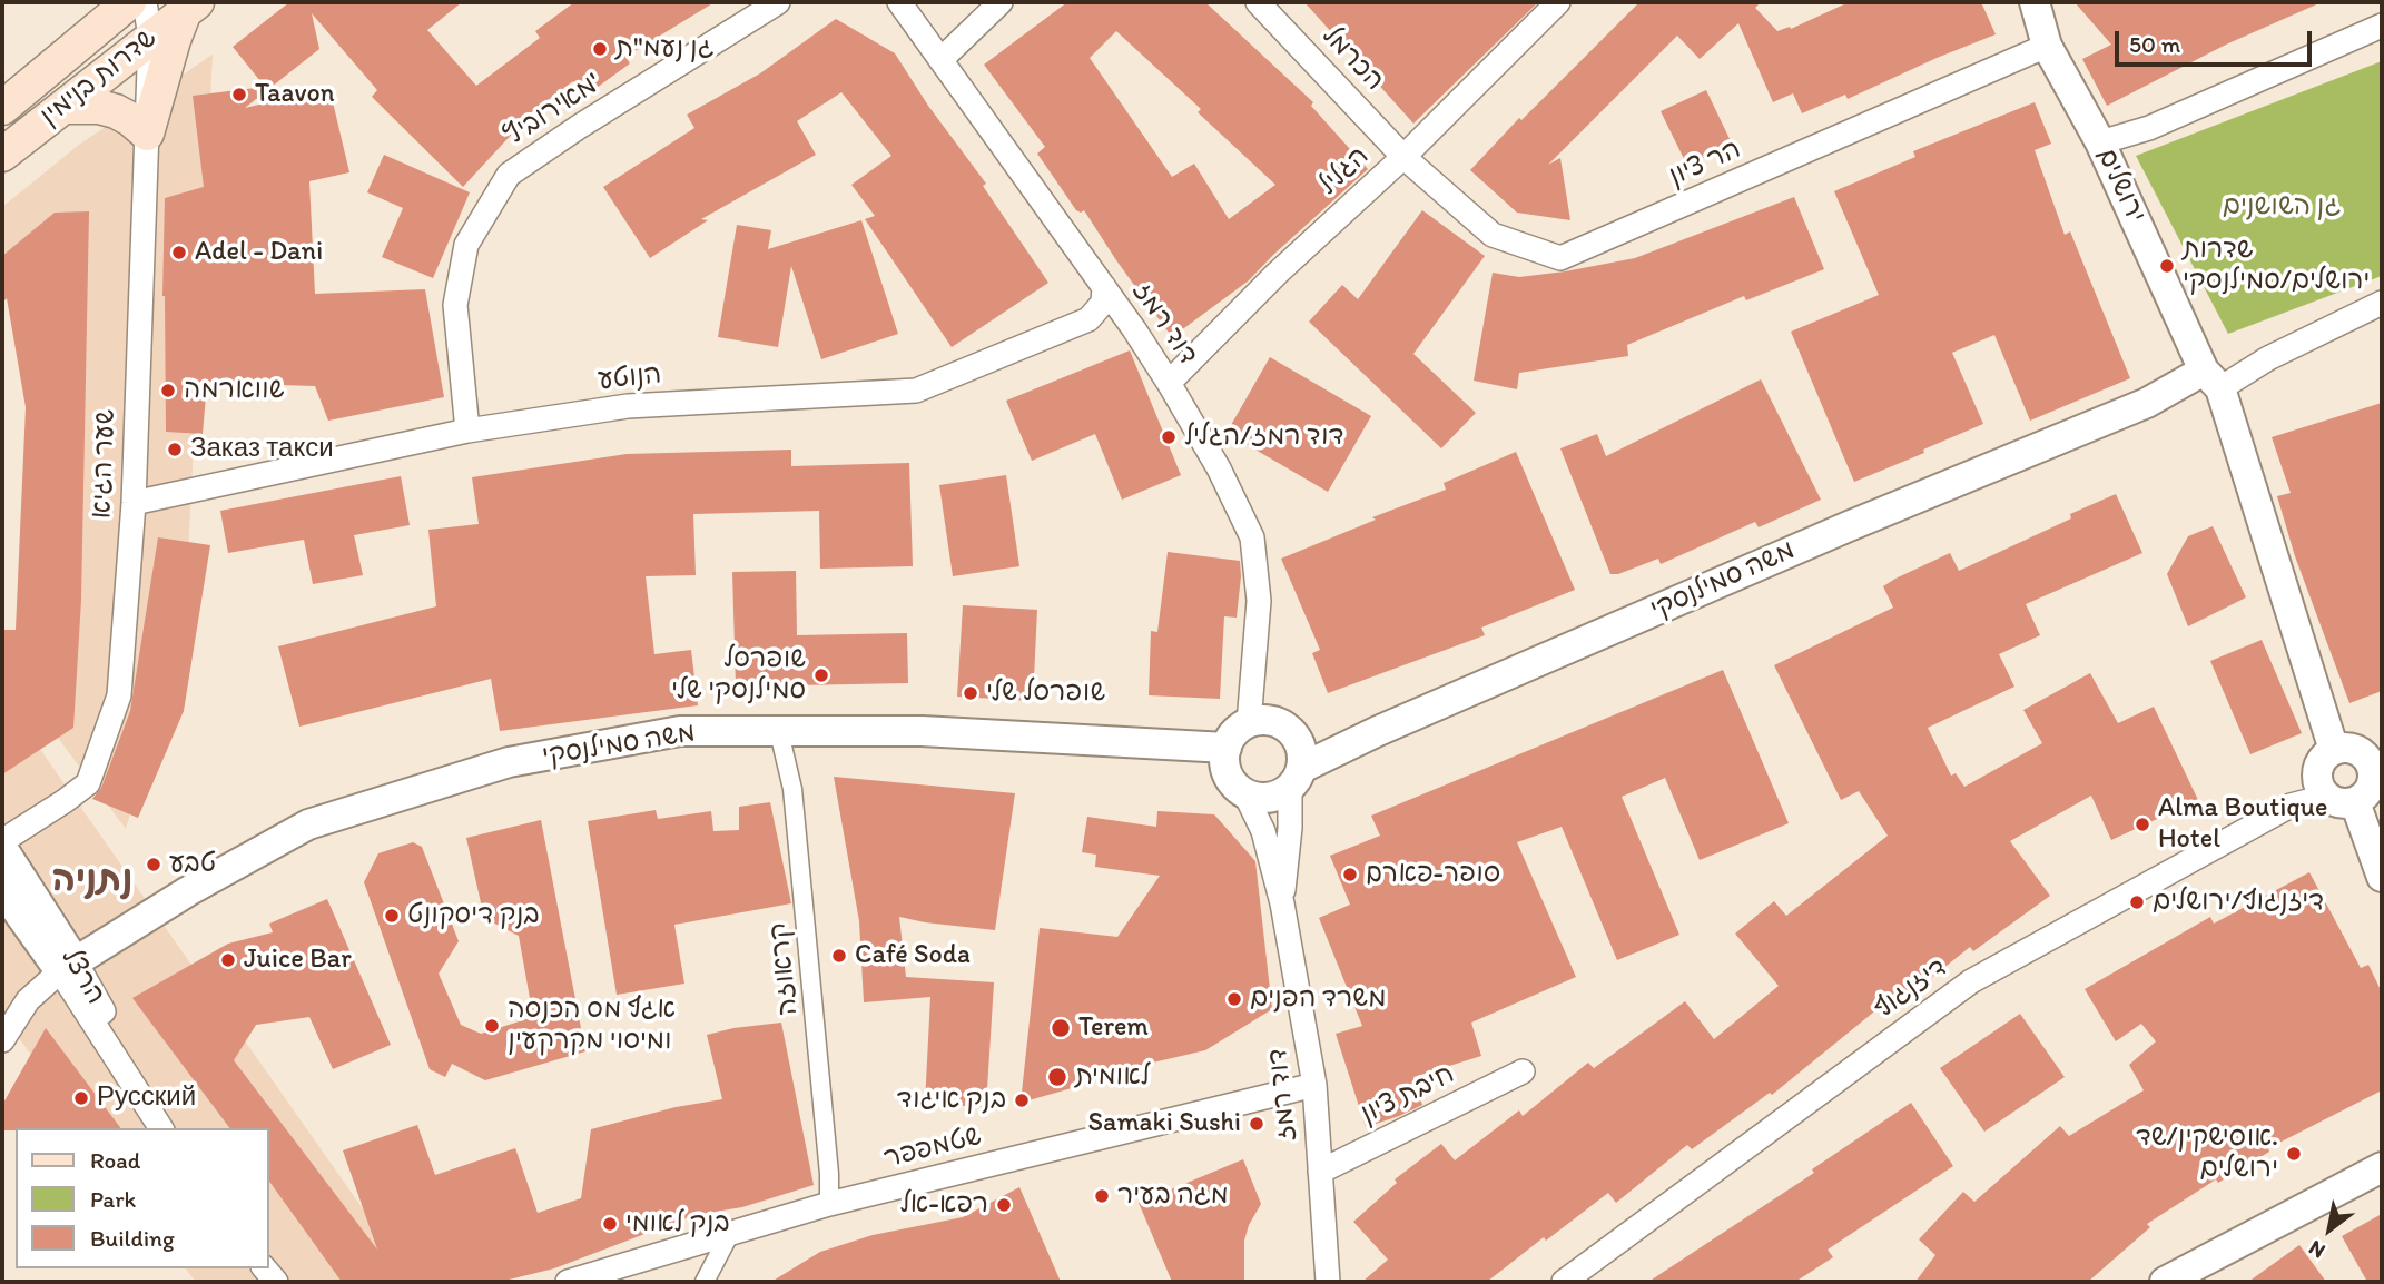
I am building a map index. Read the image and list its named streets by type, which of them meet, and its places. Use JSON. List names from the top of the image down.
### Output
{
  "streets": {
    "main road": ["שדרות בנימין"],
    "street": [
      "הכרמל",
      "מאירוביץ'",
      "הר ציון",
      "הגליל",
      "ירושלים",
      "דוד רמז",
      "הנוטע",
      "שער הגיא",
      "משה סמילנסקי",
      "קראוזה",
      "הרצל",
      "דיזנגוף",
      "חיבת ציון",
      "שטמפפר"
    ]
  },
  "crossings": [
    ["הכרמל", "הר ציון"],
    ["הכרמל", "הגליל"],
    ["שדרות בנימין", "שער הגיא"],
    ["מאירוביץ'", "הנוטע"],
    ["הר ציון", "הגליל"],
    ["הר ציון", "ירושלים"],
    ["הגליל", "דוד רמז"],
    ["ירושלים", "משה סמילנסקי"],
    ["ירושלים", "דיזנגוף"],
    ["דוד רמז", "הנוטע"],
    ["דוד רמז", "משה סמילנסקי"],
    ["דוד רמז", "חיבת ציון"],
    ["דוד רמז", "שטמפפר"],
    ["הנוטע", "שער הגיא"],
    ["משה סמילנסקי", "קראוזה"],
    ["משה סמילנסקי", "הרצל"],
    ["קראוזה", "שטמפפר"]
  ],
  "districts": ["נתניה"],
  "parks": ["גן השושנים"],
  "places": [
    "גן נעמ\"ת",
    "Taavon",
    "Adel - Dani",
    "שדרות ירושלים/סמילנסקי",
    "שווארמה",
    "דוד רמז/הגליל",
    "Заказ такси",
    "שופרסל סמילנסקי שלי",
    "שופרסל שלי",
    "Alma Boutique Hotel",
    "טבע",
    "סופר-פארם",
    "דיזנגוף/ירושלים",
    "בנק דיסקונט",
    "Café Soda",
    "Juice Bar",
    "משרד הפנים",
    "אגף מס הכנסה ומיסוי מקרקעין",
    "Terem",
    "לאומית",
    "Русский",
    "בנק איגוד",
    "Samaki Sushi",
    "אוסישקין/שד. ירושלים",
    "מגה בעיר",
    "רפא-אל",
    "בנק לאומי"
  ],
  "legend": ["Road", "Park", "Building"],
  "scale_bar": "50 m",
  "north": "bottom left"
}
